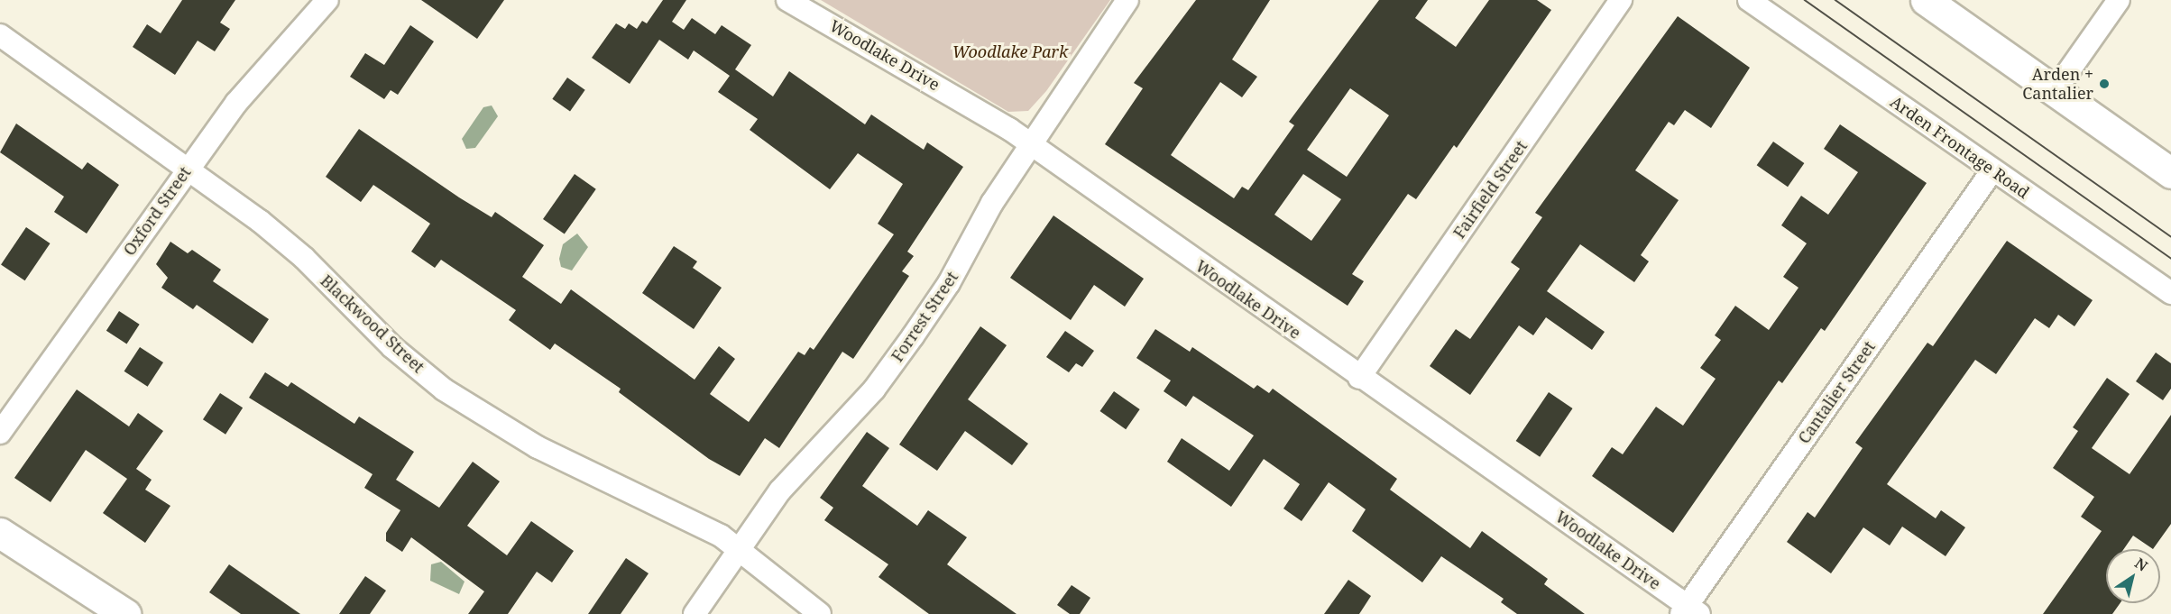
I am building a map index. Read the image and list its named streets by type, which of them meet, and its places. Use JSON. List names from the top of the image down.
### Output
{
  "streets": {
    "street": [
      "Woodlake Drive",
      "Arden Frontage Road",
      "Fairfield Street",
      "Oxford Street",
      "Forrest Street",
      "Blackwood Street",
      "Cantalier Street"
    ]
  },
  "crossings": [
    ["Woodlake Drive", "Fairfield Street"],
    ["Woodlake Drive", "Forrest Street"],
    ["Woodlake Drive", "Cantalier Street"],
    ["Arden Frontage Road", "Cantalier Street"],
    ["Oxford Street", "Blackwood Street"],
    ["Forrest Street", "Blackwood Street"]
  ],
  "parks": ["Woodlake Park"],
  "places": ["Arden + Cantalier"],
  "north": "top right"
}
